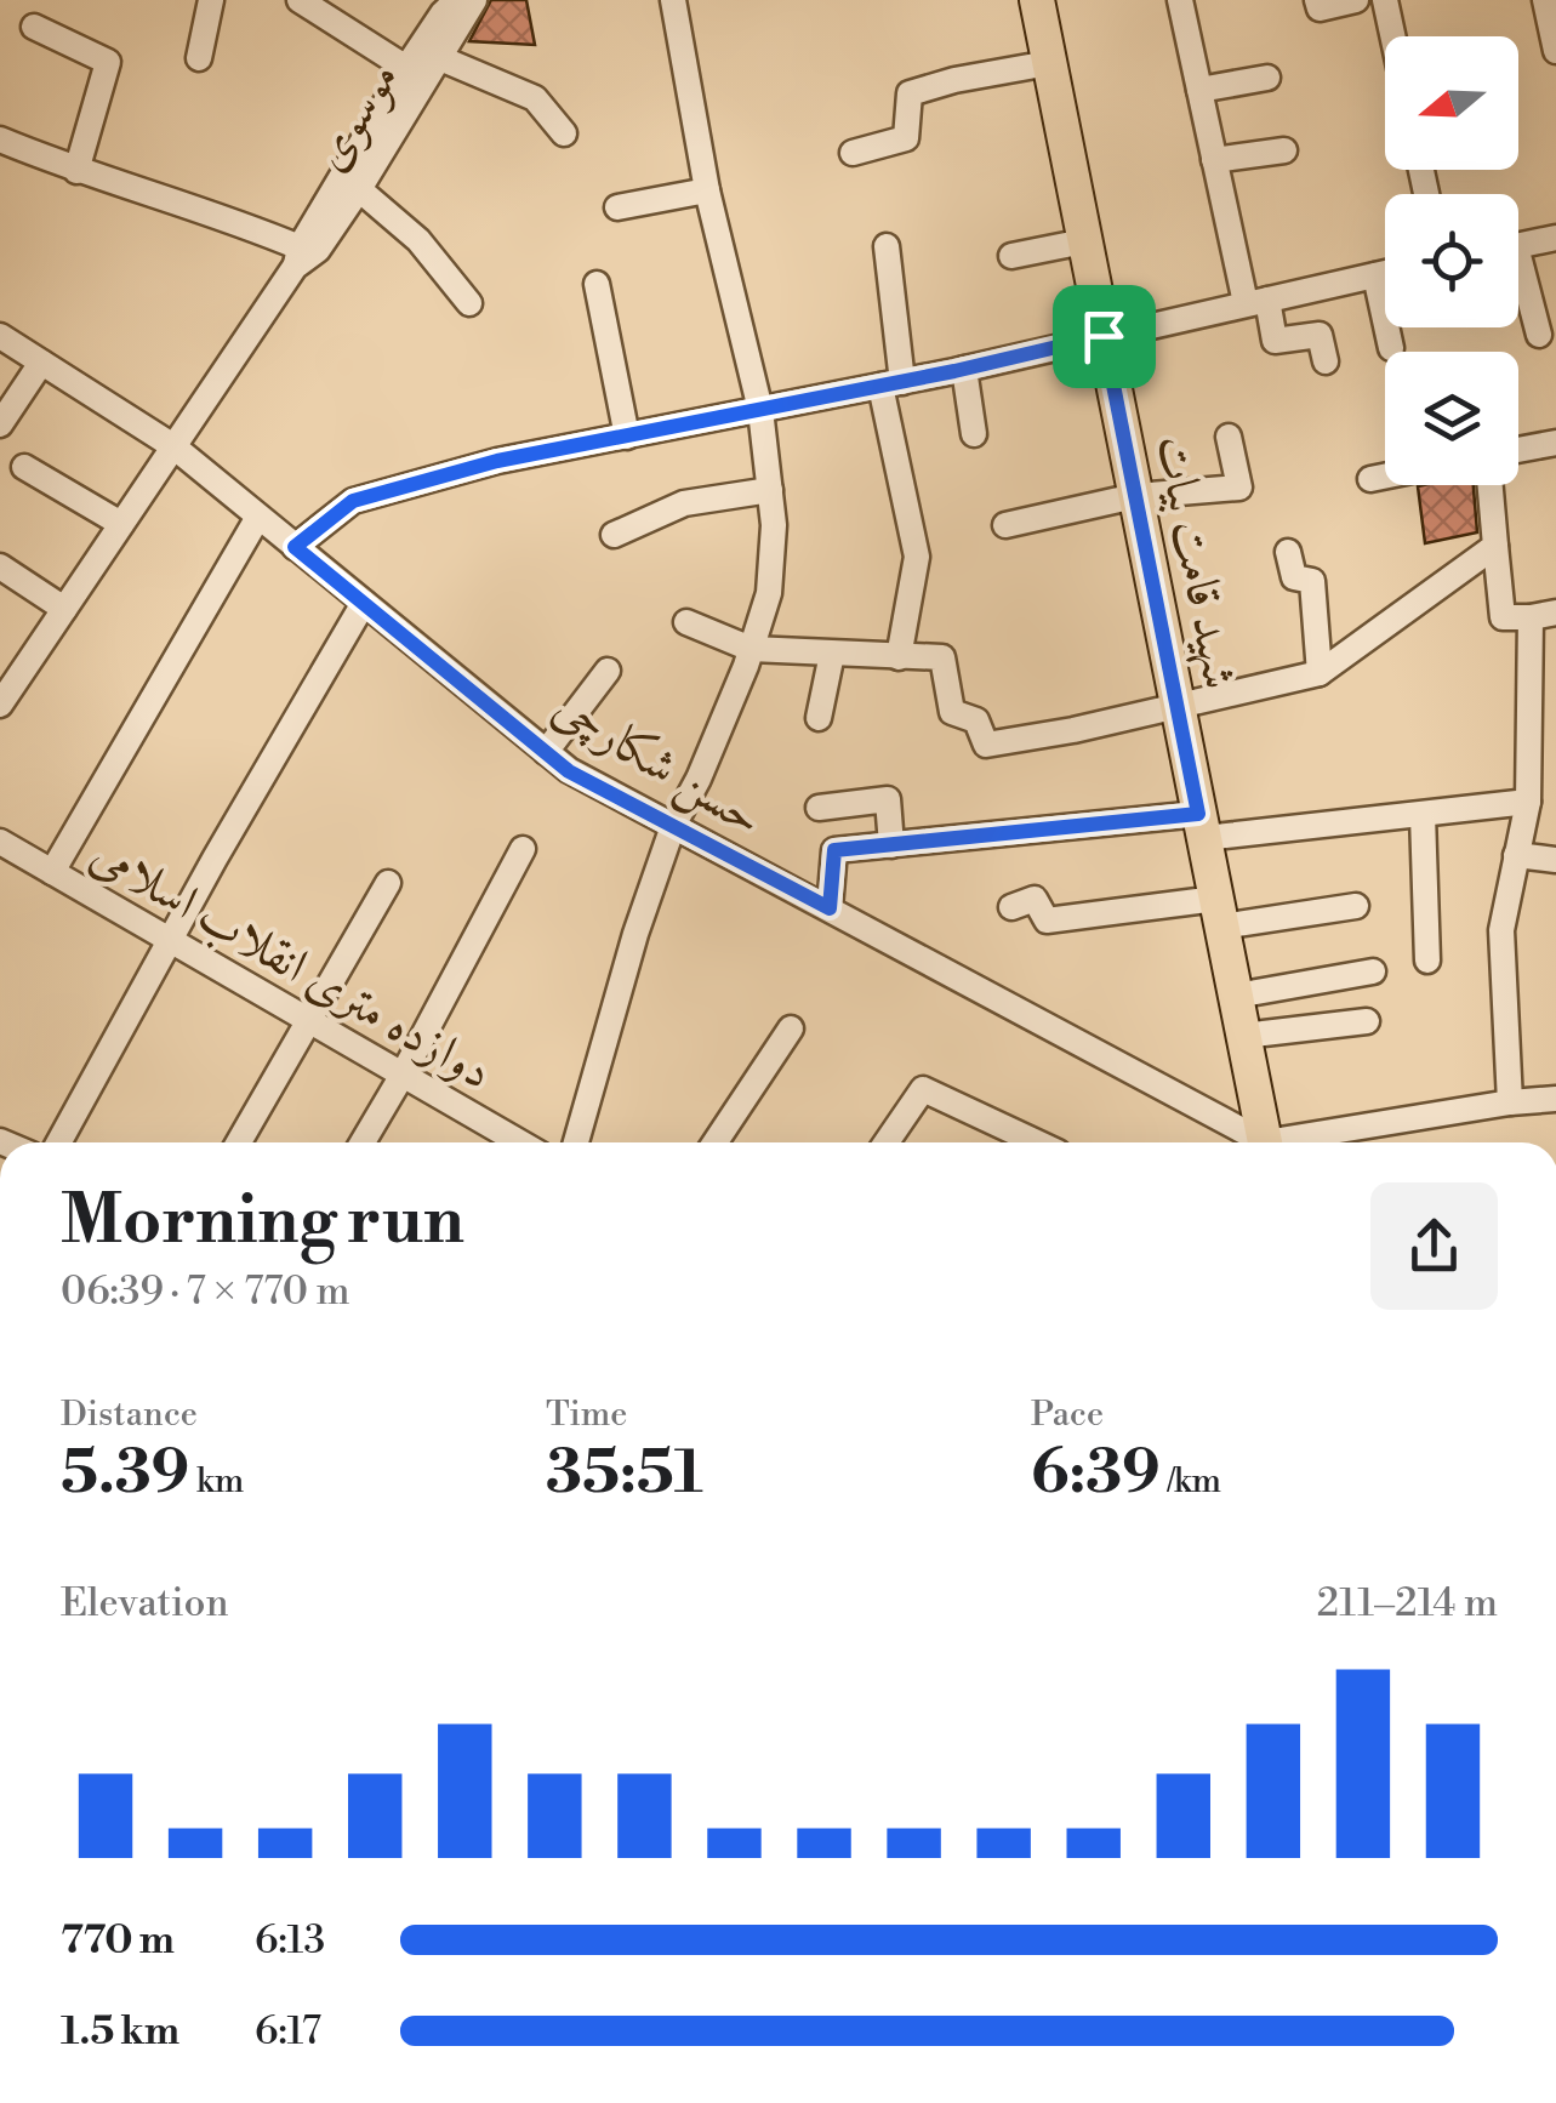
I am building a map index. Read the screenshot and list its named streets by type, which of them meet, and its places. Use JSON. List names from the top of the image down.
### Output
{
  "streets": {
    "main road": ["شهید قامت بیات"],
    "street": ["موسوی", "حسن شکارچی", "دوازده متری انقلاب اسلامی"]
  },
  "crossings": [
    ["موسوی", "حسن شکارچی"]
  ],
  "north": "left",
  "page": {
    "heading": ["Morning run", "06:39 · 7 × 770 m"],
    "stats": [
      ["Distance", "5.39 km"],
      ["Time", "35:51"],
      ["Pace", "6:39 /km"]
    ],
    "chart": ["Elevation", "211–214 m"],
    "list": [
      {
        "name": "770 m",
        "note": "6:13"
      },
      {
        "name": "1.5 km",
        "note": "6:17"
      }
    ]
  }
}
